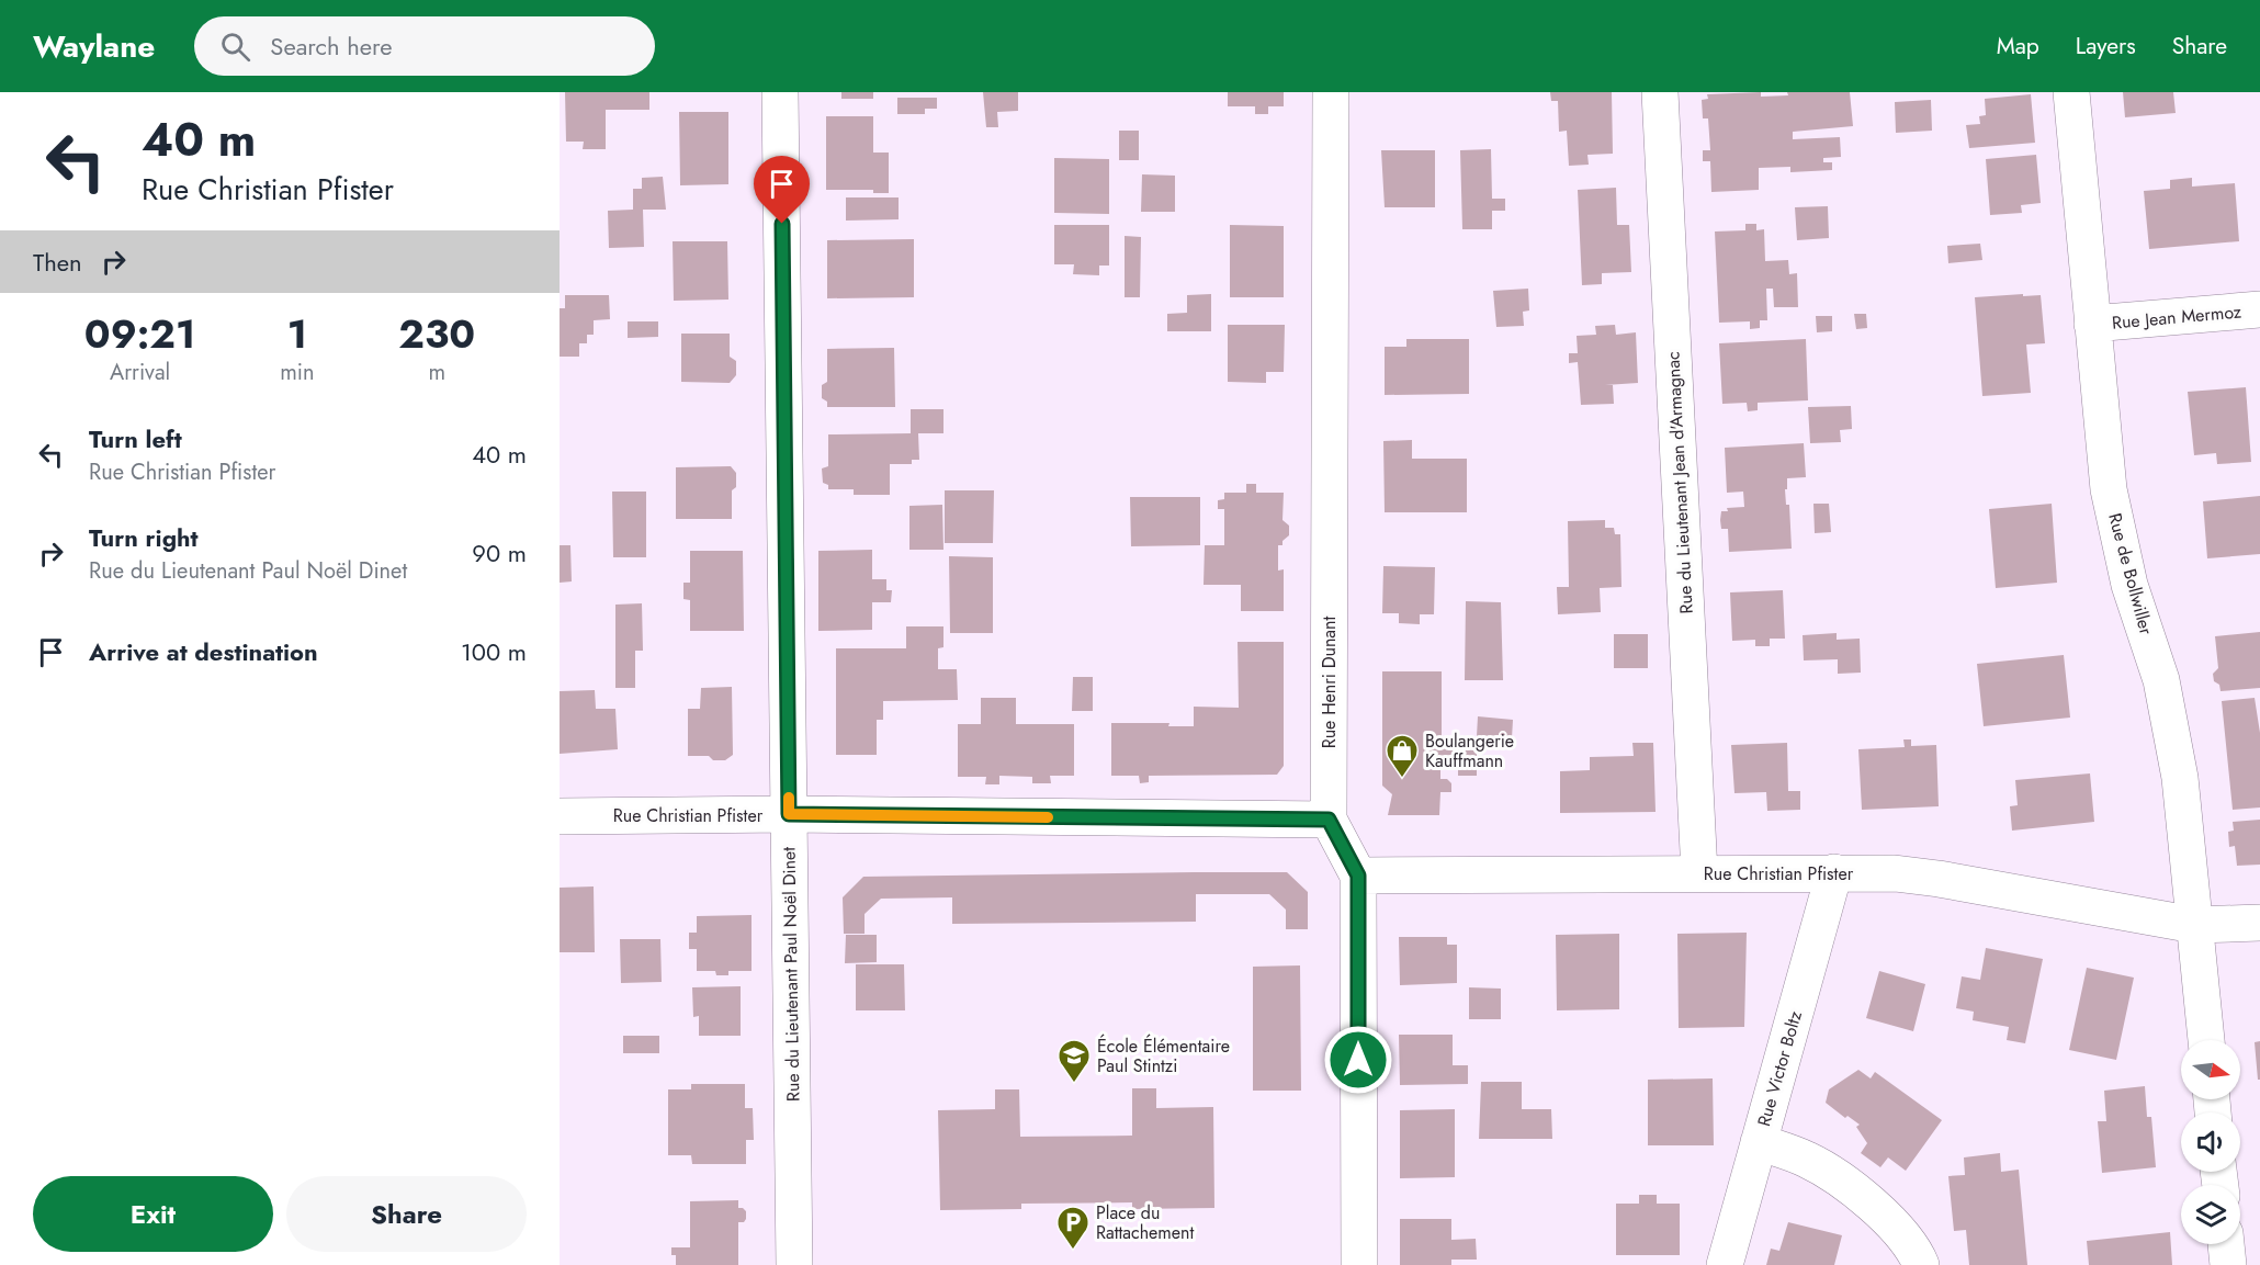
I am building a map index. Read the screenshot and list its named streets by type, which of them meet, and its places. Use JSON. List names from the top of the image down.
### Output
{
  "streets": {
    "street": [
      "Rue Jean Mermoz",
      "Rue du Lieutenant Jean d'Armagnac",
      "Rue de Bollwiller",
      "Rue Henri Dunant",
      "Rue Christian Pfister",
      "Rue du Lieutenant Paul Noël Dinet",
      "Rue Victor Boltz"
    ]
  },
  "crossings": [
    ["Rue Jean Mermoz", "Rue de Bollwiller"],
    ["Rue du Lieutenant Jean d'Armagnac", "Rue Christian Pfister"],
    ["Rue de Bollwiller", "Rue Christian Pfister"],
    ["Rue Henri Dunant", "Rue Christian Pfister"],
    ["Rue Christian Pfister", "Rue du Lieutenant Paul Noël Dinet"],
    ["Rue Christian Pfister", "Rue Victor Boltz"]
  ],
  "places": {
    "shop": ["Boulangerie Kauffmann"],
    "school or university": ["École Élémentaire Paul Stintzi"],
    "parking": ["Place du Rattachement"]
  },
  "north": "right",
  "page": {
    "header": "Waylane",
    "search": "Search here",
    "nav": ["Map", "Layers", "Share"],
    "turn": ["40 m", "Rue Christian Pfister"],
    "then": "Then",
    "eta": [
      "09:21",
      "Arrival",
      "1",
      "min",
      "230",
      "m"
    ],
    "list": [
      {
        "name": "Turn left",
        "note": "Rue Christian Pfister",
        "value": "40 m"
      },
      {
        "name": "Turn right",
        "note": "Rue du Lieutenant Paul Noël Dinet",
        "value": "90 m"
      },
      {
        "name": "Arrive at destination",
        "value": "100 m"
      }
    ],
    "buttons": ["Exit", "Share"]
  }
}
